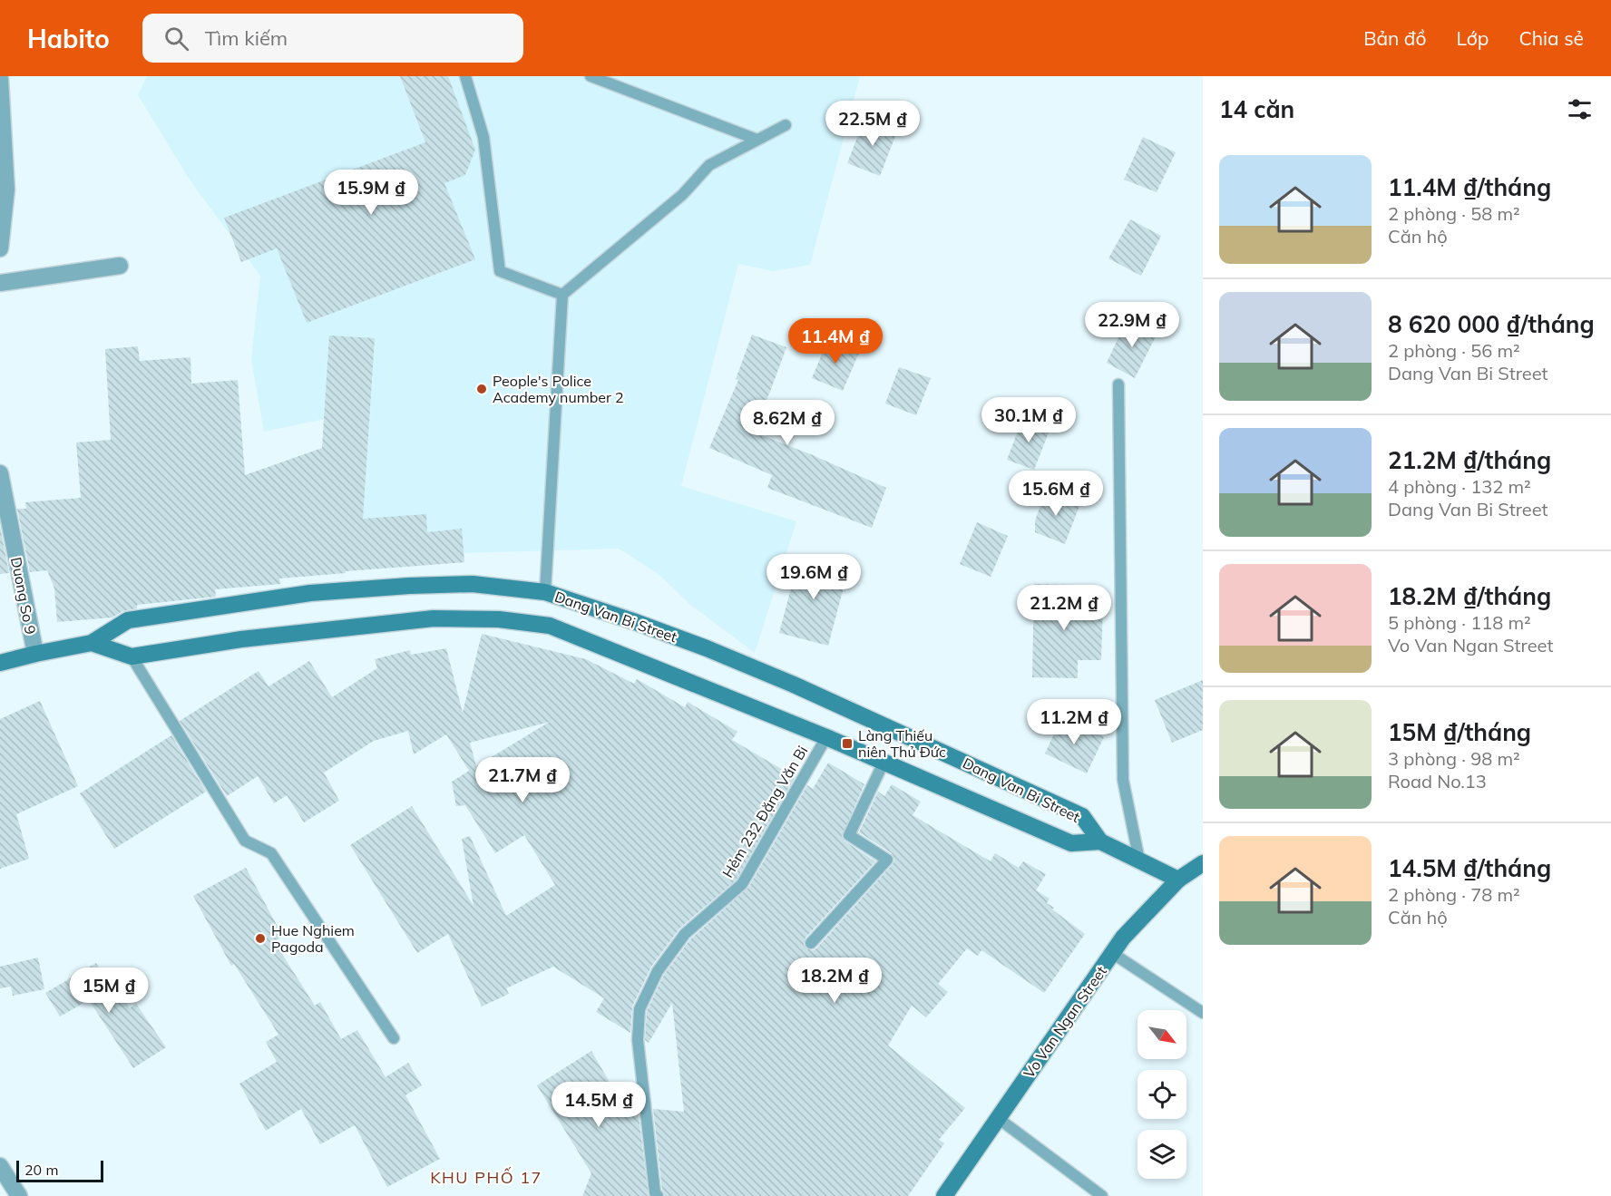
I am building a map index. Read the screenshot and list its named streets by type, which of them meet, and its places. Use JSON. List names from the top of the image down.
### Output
{
  "streets": {
    "main road": ["Dang Van Bi Street", "Vo Van Ngan Street"],
    "street": ["Duong So 9"],
    "lane": ["Hẻm 232 Đặng Văn Bi"]
  },
  "crossings": [
    ["Duong So 9", "Dang Van Bi Street"],
    ["Dang Van Bi Street", "Hẻm 232 Đặng Văn Bi"],
    ["Dang Van Bi Street", "Vo Van Ngan Street"]
  ],
  "districts": ["KHU PHỐ 17"],
  "places": {
    "other": ["People's Police Academy number 2", "Hue Nghiem Pagoda"],
    "transit": ["Làng Thiếu niên Thủ Đức"]
  },
  "scale_bar": "20 m",
  "north": "bottom right",
  "page": {
    "header": "Habito",
    "search": "Tìm kiếm",
    "nav": ["Bản đồ", "Lớp", "Chia sẻ"],
    "heading": "14 căn",
    "price": [
      "22.5M ₫",
      "15.9M ₫",
      "22.9M ₫",
      "11.4M ₫",
      "30.1M ₫",
      "8.62M ₫",
      "15.6M ₫",
      "19.6M ₫",
      "21.2M ₫",
      "11.2M ₫",
      "21.7M ₫",
      "18.2M ₫",
      "15M ₫",
      "14.5M ₫"
    ],
    "list": [
      {
        "name": "11.4M ₫/tháng",
        "note": "2 phòng · 58 m² · Căn hộ"
      },
      {
        "name": "8 620 000 ₫/tháng",
        "note": "2 phòng · 56 m² · Dang Van Bi Street"
      },
      {
        "name": "21.2M ₫/tháng",
        "note": "4 phòng · 132 m² · Dang Van Bi Street"
      },
      {
        "name": "18.2M ₫/tháng",
        "note": "5 phòng · 118 m² · Vo Van Ngan Street"
      },
      {
        "name": "15M ₫/tháng",
        "note": "3 phòng · 98 m² · Road No.13"
      },
      {
        "name": "14.5M ₫/tháng",
        "note": "2 phòng · 78 m² · Căn hộ"
      }
    ],
    "scale": "20 m"
  }
}
